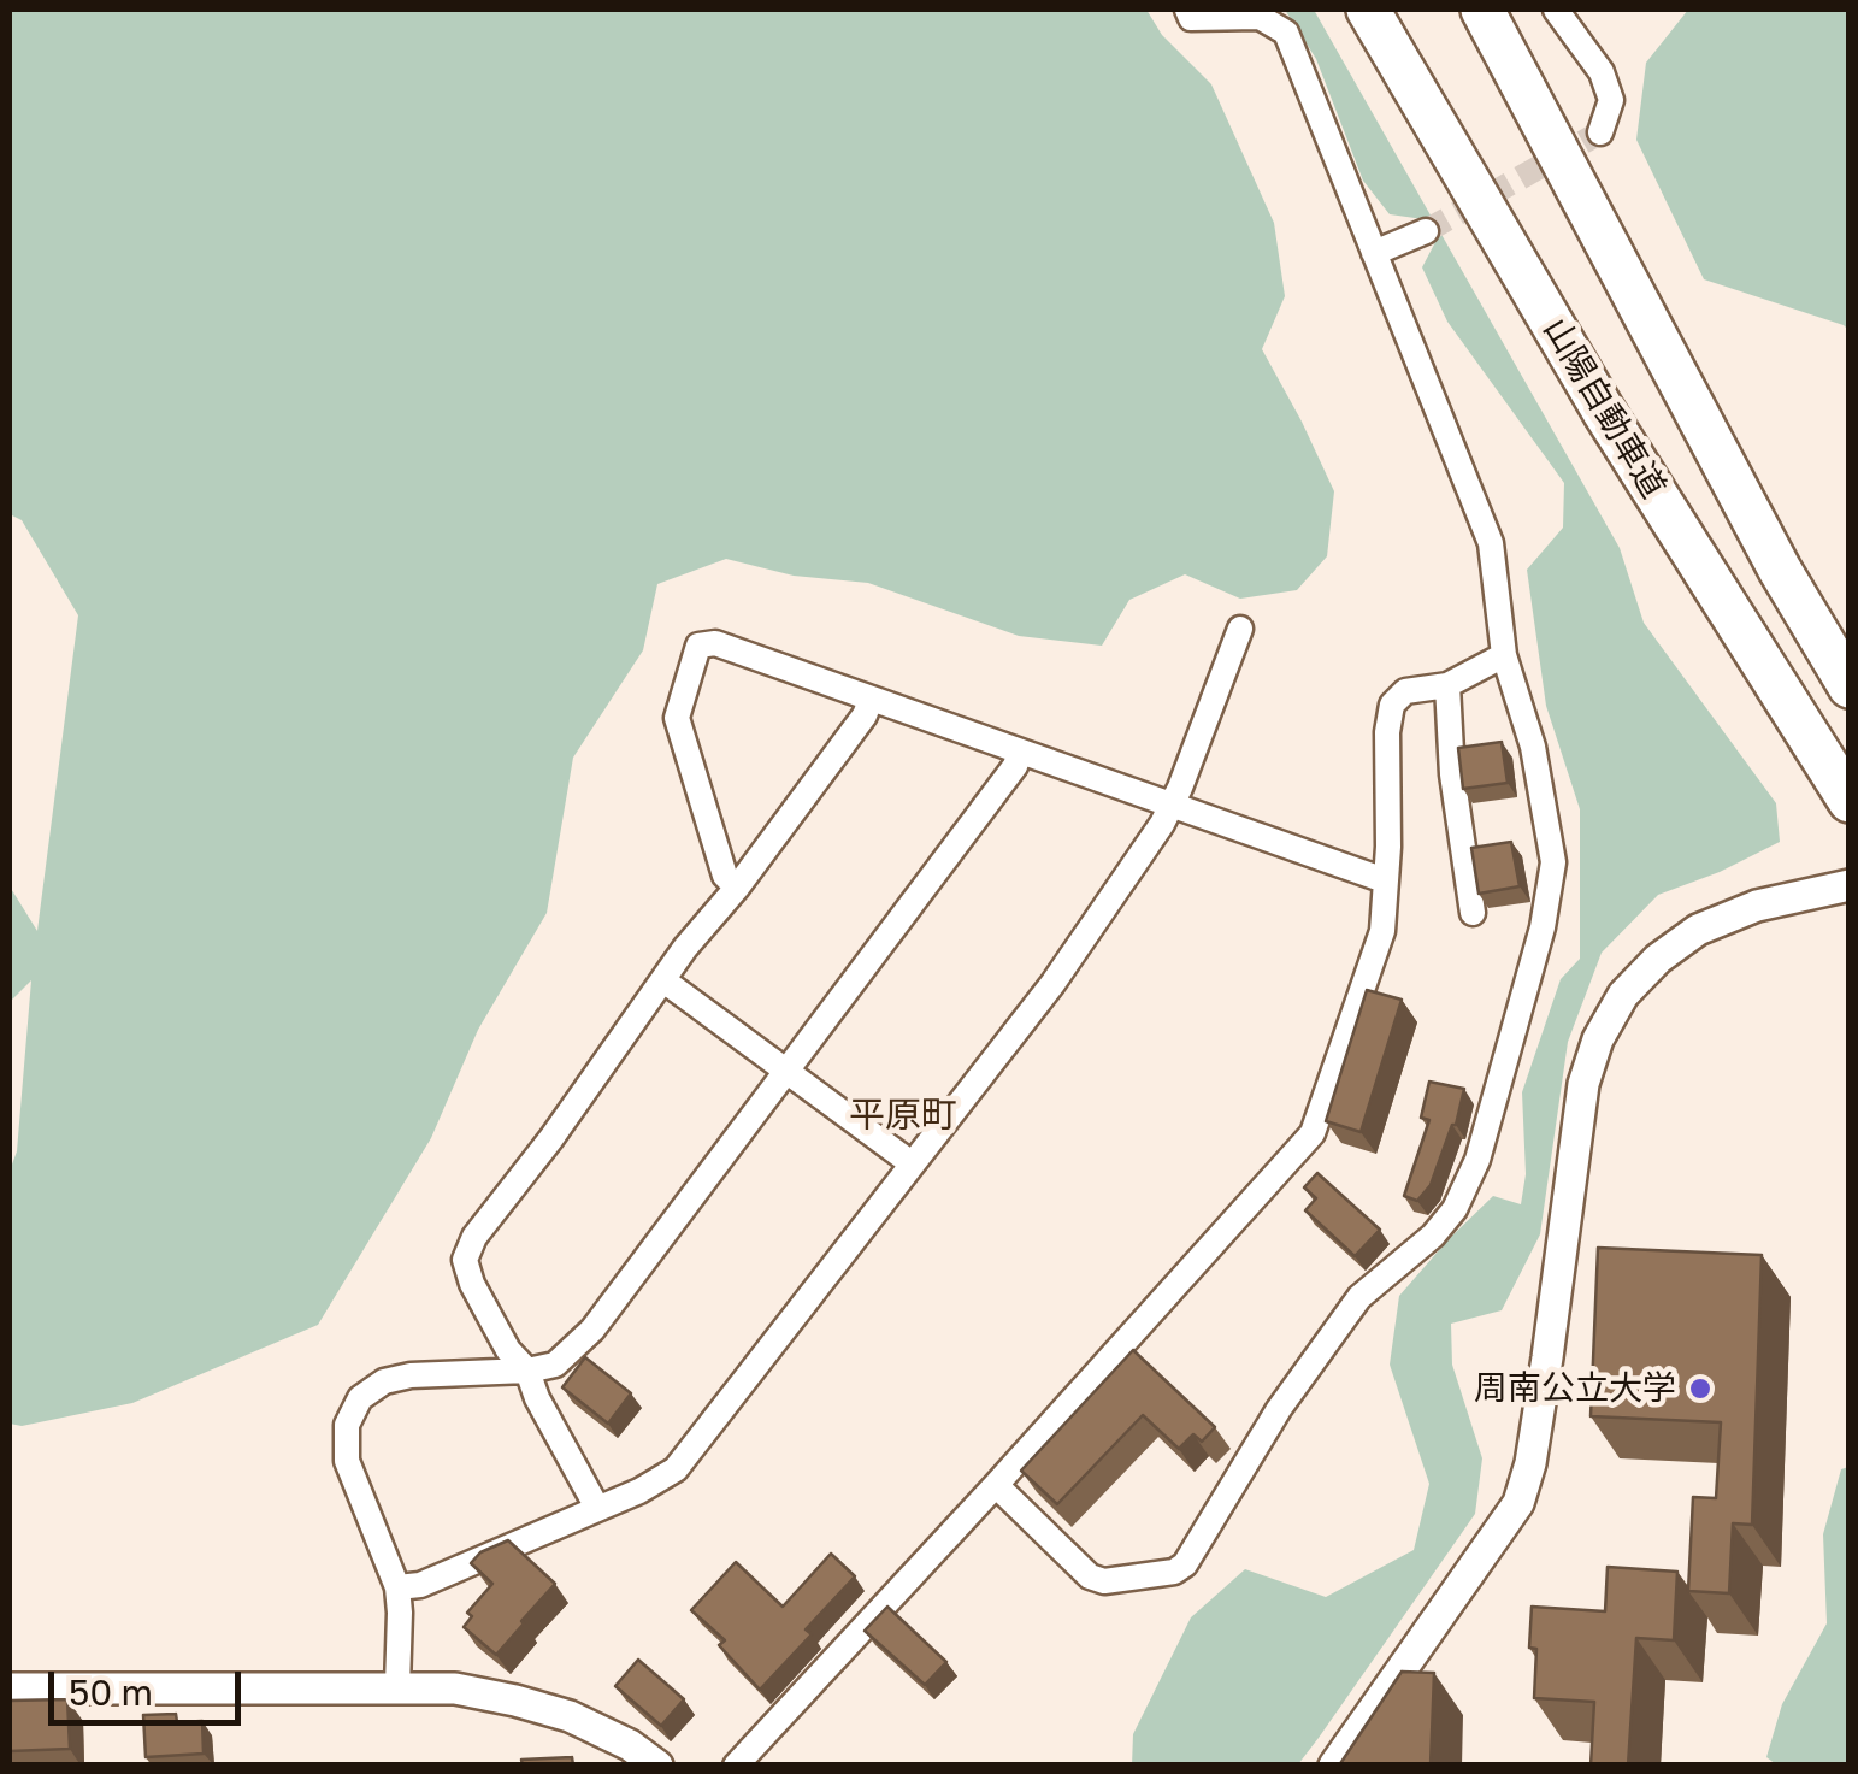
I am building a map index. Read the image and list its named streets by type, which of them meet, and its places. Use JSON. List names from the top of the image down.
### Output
{
  "streets": {
    "highway": ["山陽自動車道"]
  },
  "districts": ["平原町"],
  "places": ["周南公立大学"],
  "scale_bar": "50 m"
}
